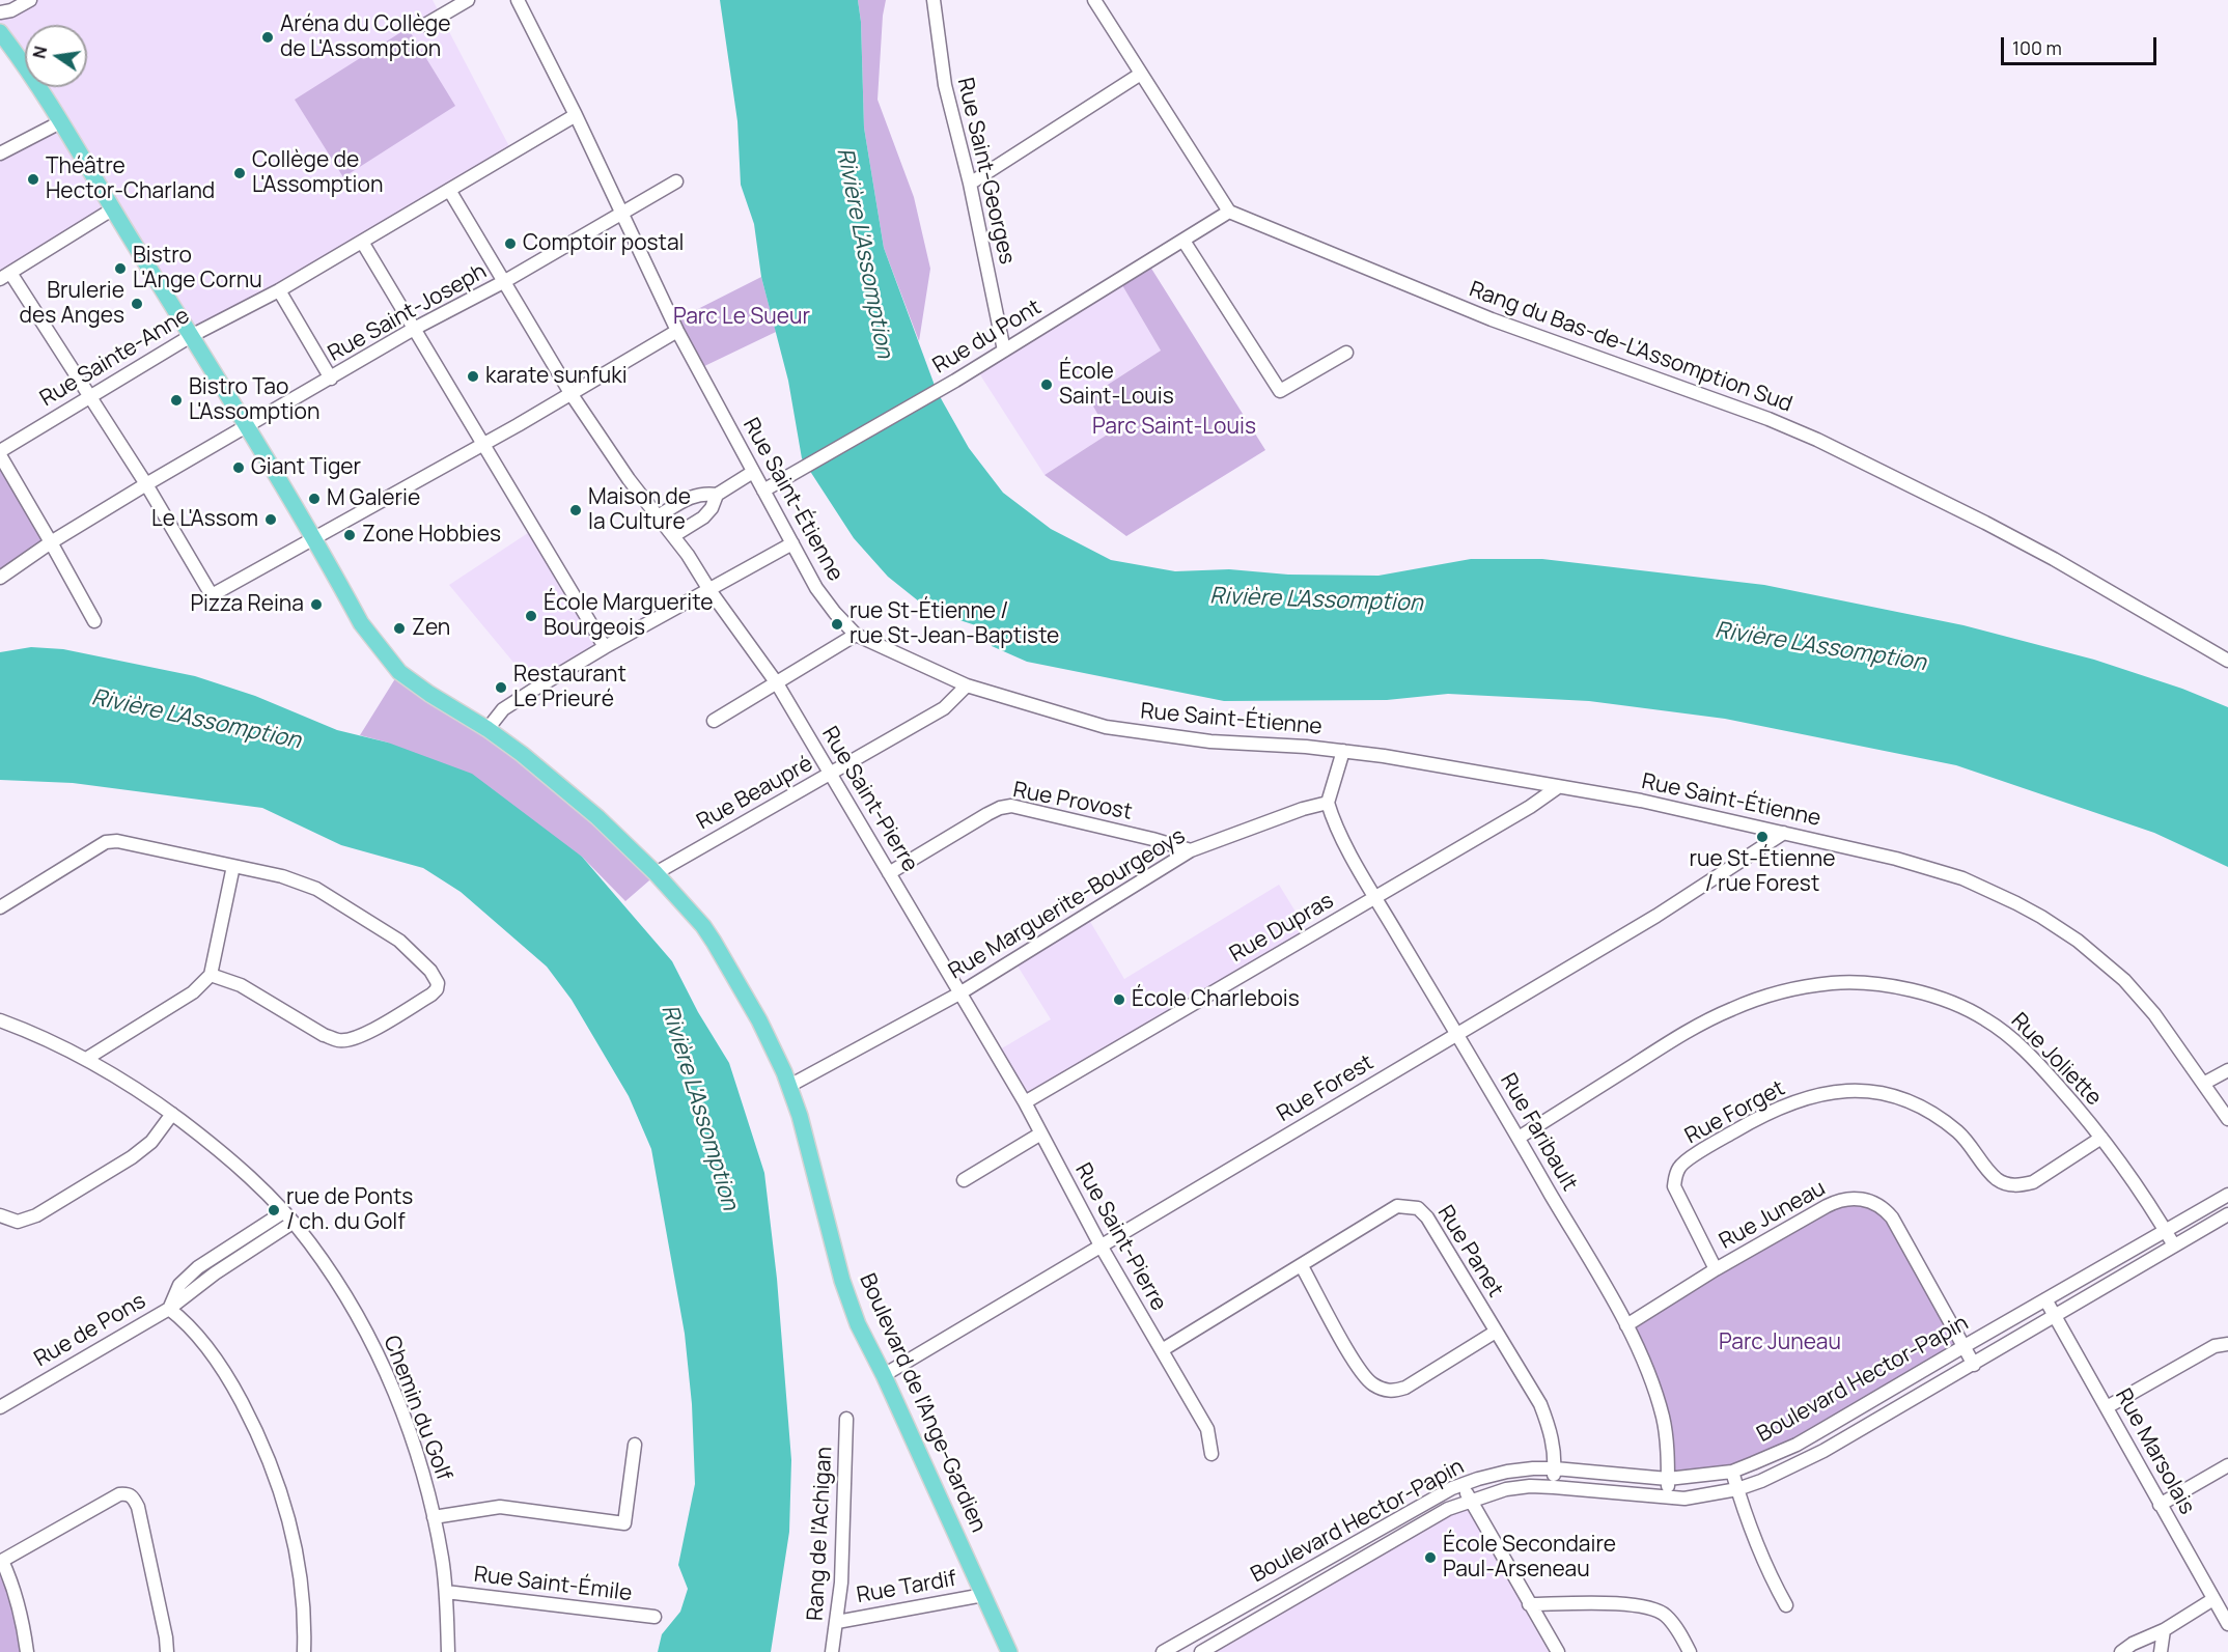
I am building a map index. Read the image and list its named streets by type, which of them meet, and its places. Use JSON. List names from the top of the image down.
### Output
{
  "streets": {
    "main road": ["Boulevard de l'Ange-Gardien"],
    "street": [
      "Rue Saint-Georges",
      "Rue Saint-Joseph",
      "Rue du Pont",
      "Rang du Bas-de-L'Assomption Sud",
      "Rue Sainte-Anne",
      "Rue Saint-Étienne",
      "Rue Beaupré",
      "Rue Saint-Pierre",
      "Rue Provost",
      "Rue Marguerite-Bourgeoys",
      "Rue Dupras",
      "Rue Joliette",
      "Rue Forest",
      "Rue Forget",
      "Rue Faribault",
      "Rue Juneau",
      "Rue Panet",
      "Rue de Pons",
      "Boulevard Hector-Papin",
      "Chemin du Golf",
      "Rue Marsolais",
      "Rang de l'Achigan",
      "Rue Saint-Émile",
      "Rue Tardif"
    ]
  },
  "crossings": [
    ["Rue Saint-Georges", "Rue du Pont"],
    ["Rue Saint-Joseph", "Rue Saint-Étienne"],
    ["Rue Saint-Joseph", "Rue Saint-Pierre"],
    ["Rue Saint-Joseph", "Boulevard de l'Ange-Gardien"],
    ["Rue du Pont", "Rang du Bas-de-L'Assomption Sud"],
    ["Rue du Pont", "Rue Saint-Étienne"],
    ["Rue Sainte-Anne", "Rue Saint-Étienne"],
    ["Rue Sainte-Anne", "Rue Saint-Pierre"],
    ["Rue Sainte-Anne", "Boulevard de l'Ange-Gardien"],
    ["Rue Saint-Étienne", "Rue Beaupré"],
    ["Rue Saint-Étienne", "Rue Dupras"],
    ["Rue Saint-Étienne", "Rue Forest"],
    ["Rue Beaupré", "Rue Saint-Pierre"],
    ["Rue Beaupré", "Boulevard de l'Ange-Gardien"],
    ["Rue Saint-Pierre", "Rue Provost"],
    ["Rue Saint-Pierre", "Rue Marguerite-Bourgeoys"],
    ["Rue Saint-Pierre", "Rue Dupras"],
    ["Rue Saint-Pierre", "Rue Forest"],
    ["Rue Saint-Pierre", "Rue Panet"],
    ["Rue Provost", "Rue Marguerite-Bourgeoys"],
    ["Rue Marguerite-Bourgeoys", "Rue Faribault"],
    ["Rue Marguerite-Bourgeoys", "Boulevard de l'Ange-Gardien"],
    ["Rue Dupras", "Rue Faribault"],
    ["Rue Joliette", "Rue Forget"],
    ["Rue Joliette", "Rue Faribault"],
    ["Rue Joliette", "Boulevard Hector-Papin"],
    ["Rue Forest", "Rue Faribault"],
    ["Rue Forest", "Boulevard de l'Ange-Gardien"],
    ["Rue Forget", "Rue Juneau"],
    ["Rue Faribault", "Rue Juneau"],
    ["Rue Faribault", "Boulevard Hector-Papin"],
    ["Rue Juneau", "Boulevard Hector-Papin"],
    ["Rue Panet", "Boulevard Hector-Papin"],
    ["Rue de Pons", "Chemin du Golf"],
    ["Boulevard Hector-Papin", "Rue Marsolais"],
    ["Boulevard de l'Ange-Gardien", "Rue Tardif"],
    ["Chemin du Golf", "Rue Saint-Émile"],
    ["Rang de l'Achigan", "Rue Tardif"]
  ],
  "water": ["Rivière L'Assomption"],
  "parks": ["Parc Le Sueur", "Parc Saint-Louis", "Parc Juneau"],
  "places": [
    "Aréna du Collège de L'Assomption",
    "Collège de L'Assomption",
    "Théâtre Hector-Charland",
    "Comptoir postal",
    "Bistro L'Ange Cornu",
    "Brulerie des Anges",
    "karate sunfuki",
    "École Saint-Louis",
    "Bistro Tao L'Assomption",
    "Giant Tiger",
    "M Galerie",
    "Maison de la Culture",
    "Le L'Assom",
    "Zone Hobbies",
    "Pizza Reina",
    "École Marguerite Bourgeois",
    "rue St-Étienne / rue St-Jean-Baptiste",
    "Zen",
    "Restaurant Le Prieuré",
    "rue St-Étienne / rue Forest",
    "École Charlebois",
    "rue de Ponts / ch. du Golf",
    "École Secondaire Paul-Arseneau"
  ],
  "scale_bar": "100 m",
  "north": "left"
}
